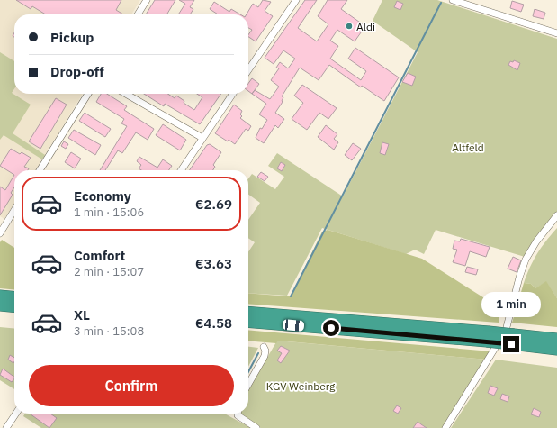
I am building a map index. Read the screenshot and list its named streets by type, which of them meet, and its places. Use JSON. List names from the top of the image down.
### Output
{
  "parks": ["Altfeld", "KGV Weinberg"],
  "places": ["Aldi"],
  "page": {
    "banner": ["Pickup", "Drop-off"],
    "list": [
      {
        "name": "Economy",
        "note": "1 min · 15:06",
        "value": "€2.69"
      },
      {
        "name": "Comfort",
        "note": "2 min · 15:07",
        "value": "€3.63"
      },
      {
        "name": "XL",
        "note": "3 min · 15:08",
        "value": "€4.58"
      }
    ],
    "bubble": "1 min",
    "buttons": "Confirm"
  }
}
